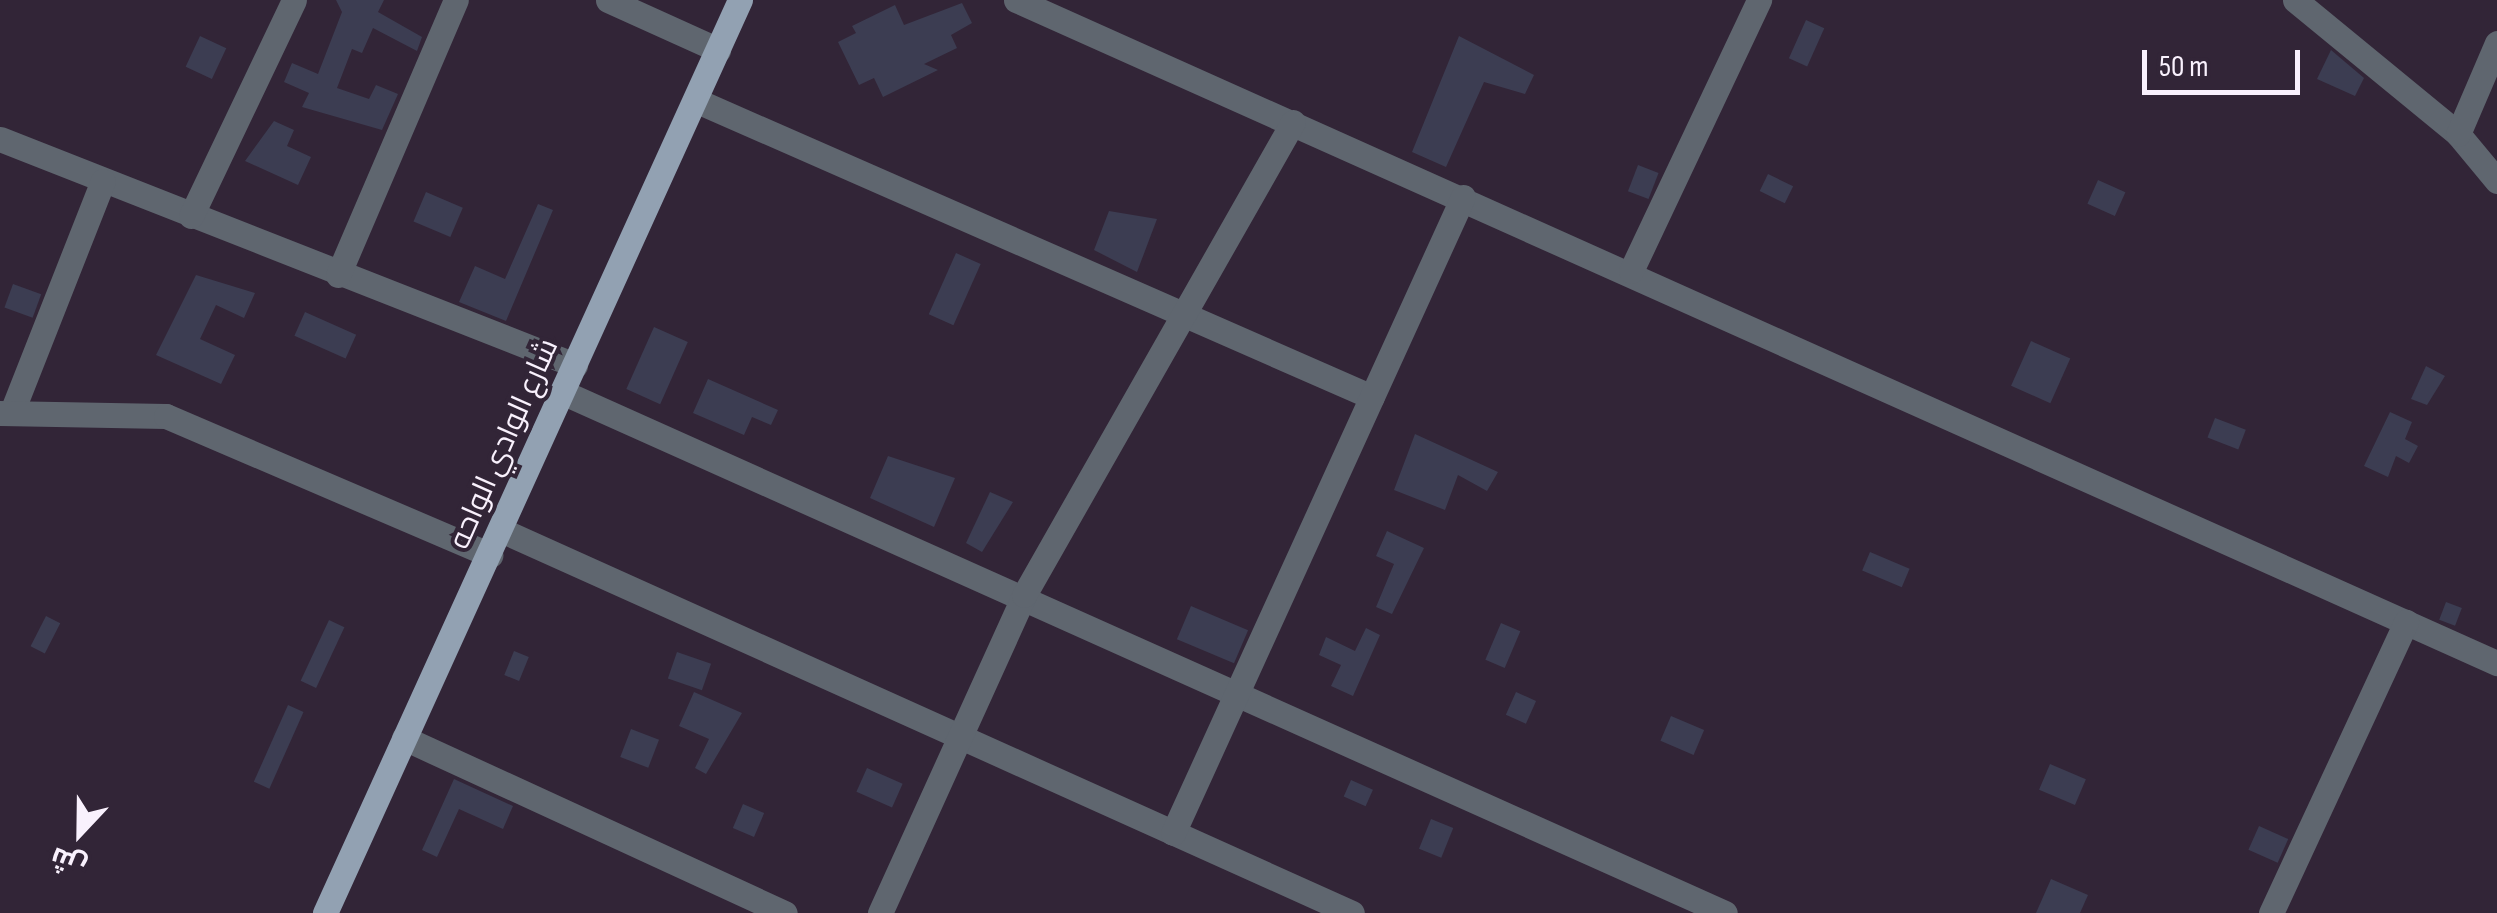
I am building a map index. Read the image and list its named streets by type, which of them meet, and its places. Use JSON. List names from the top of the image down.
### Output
{
  "streets": {
    "main road": ["شارع الوادي الواحه"]
  },
  "scale_bar": "50 m",
  "north": "bottom"
}
